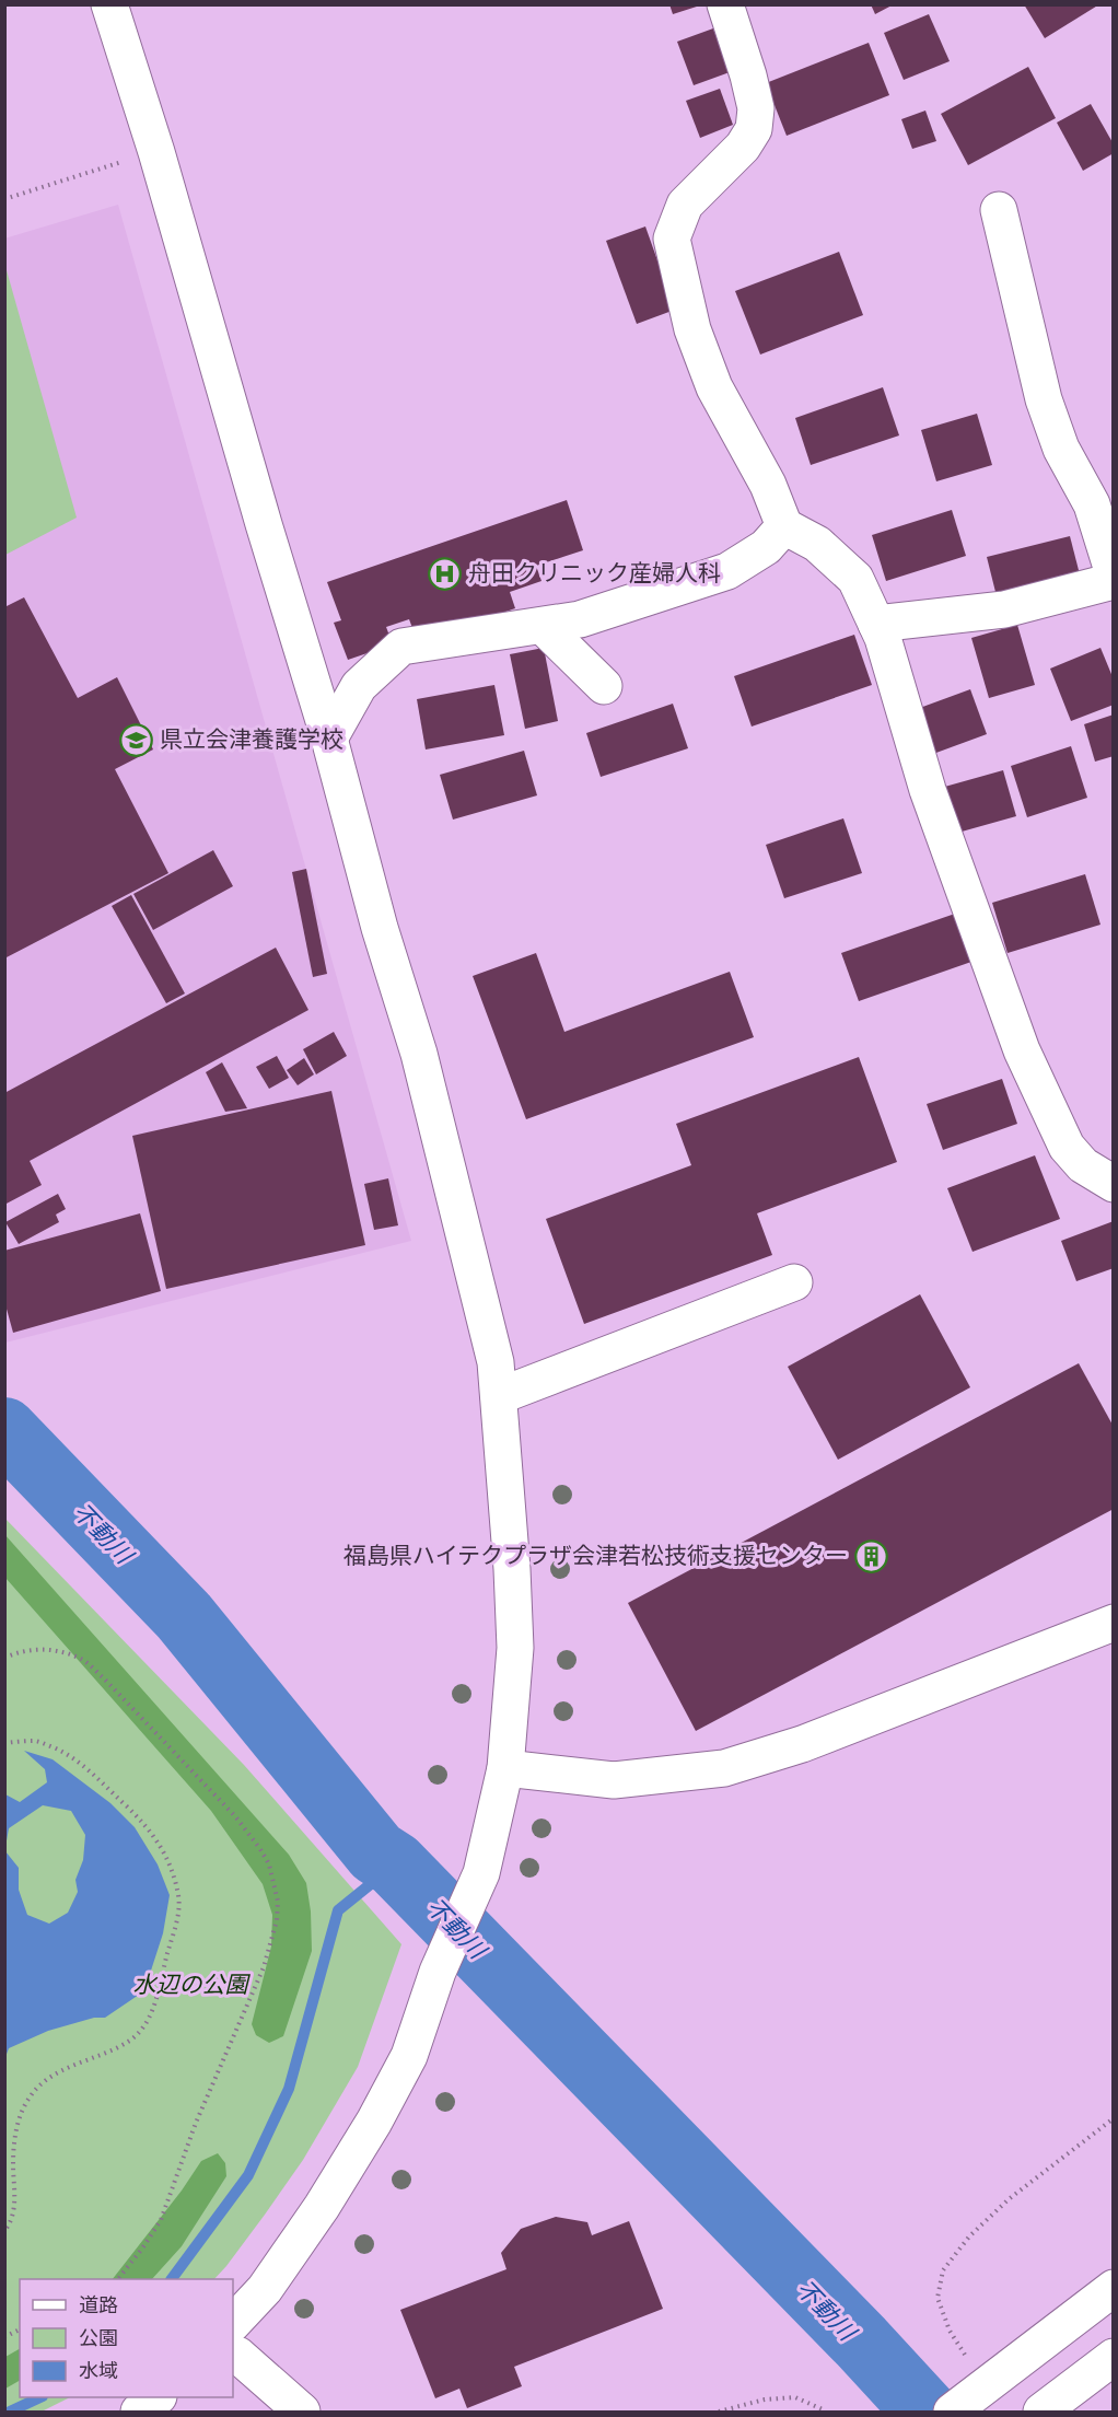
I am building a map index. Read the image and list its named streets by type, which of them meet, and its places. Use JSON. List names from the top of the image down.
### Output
{
  "water": ["不動川"],
  "parks": ["水辺の公園"],
  "places": {
    "hospital": ["舟田クリニック産婦人科"],
    "school or university": ["県立会津養護学校"],
    "building": ["福島県ハイテクプラザ会津若松技術支援センター"]
  },
  "legend": ["道路", "公園", "水域"]
}
